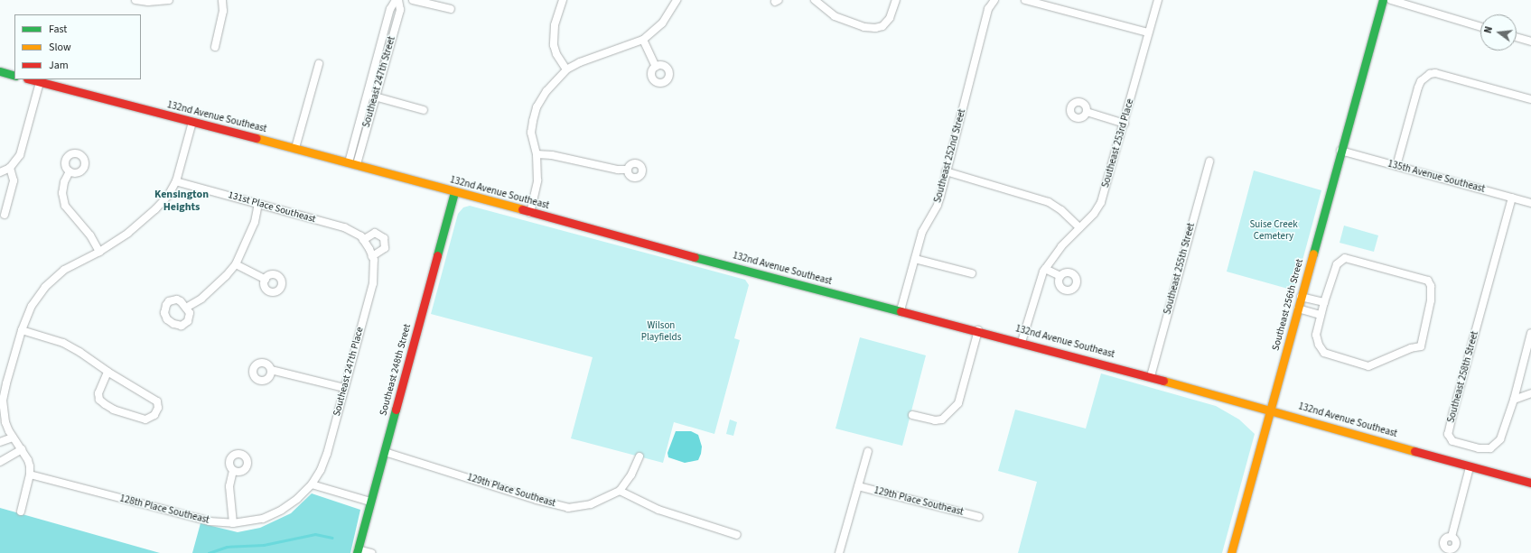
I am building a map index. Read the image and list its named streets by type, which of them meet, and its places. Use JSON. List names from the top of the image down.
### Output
{
  "streets": {
    "main road": ["132nd Avenue Southeast", "Southeast 256th Street", "Southeast 248th Street"],
    "street": [
      "Southeast 247th Street",
      "Southeast 253rd Place",
      "Southeast 252nd Street",
      "135th Avenue Southeast",
      "131st Place Southeast",
      "Southeast 255th Street",
      "Southeast 247th Place",
      "Southeast 258th Street",
      "129th Place Southeast",
      "128th Place Southeast"
    ]
  },
  "crossings": [
    ["Southeast 247th Street", "132nd Avenue Southeast"],
    ["132nd Avenue Southeast", "Southeast 253rd Place"],
    ["132nd Avenue Southeast", "Southeast 252nd Street"],
    ["132nd Avenue Southeast", "Southeast 255th Street"],
    ["132nd Avenue Southeast", "Southeast 256th Street"],
    ["132nd Avenue Southeast", "Southeast 248th Street"],
    ["135th Avenue Southeast", "Southeast 256th Street"],
    ["135th Avenue Southeast", "Southeast 258th Street"],
    ["131st Place Southeast", "Southeast 247th Place"],
    ["Southeast 248th Street", "129th Place Southeast"],
    ["Southeast 247th Place", "128th Place Southeast"]
  ],
  "districts": ["Kensington Heights"],
  "parks": ["Suise Creek Cemetery", "Wilson Playfields"],
  "legend": ["Fast", "Slow", "Jam"],
  "north": "left"
}
